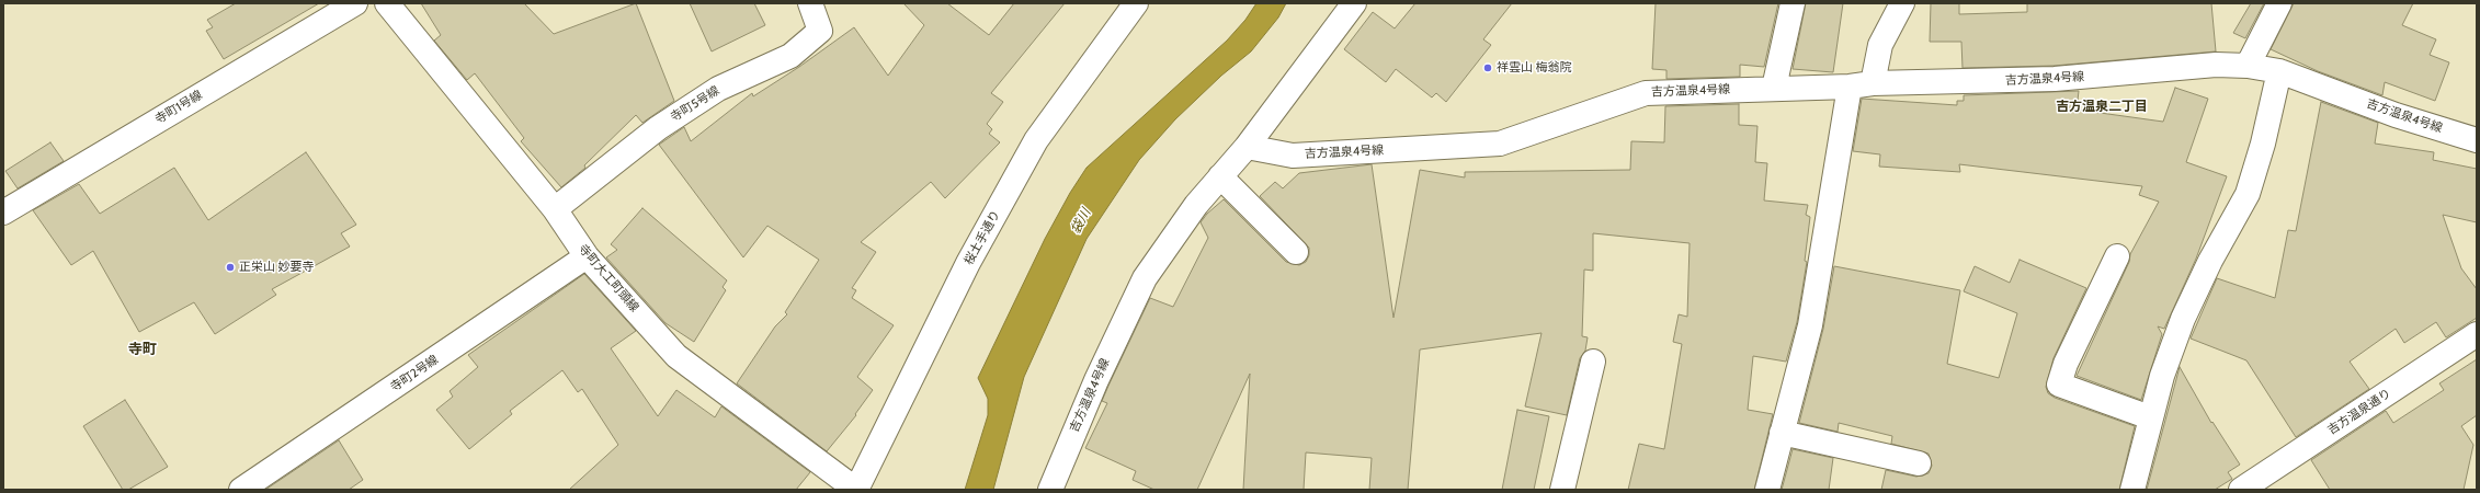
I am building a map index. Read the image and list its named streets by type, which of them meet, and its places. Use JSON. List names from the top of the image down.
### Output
{
  "streets": {
    "street": [
      "吉方温泉4号線",
      "寺町5号線",
      "寺町1号線",
      "桜土手通り",
      "寺町大工町頭線",
      "寺町2号線",
      "吉方温泉通り"
    ]
  },
  "crossings": [
    ["寺町5号線", "寺町大工町頭線"],
    ["桜土手通り", "寺町大工町頭線"],
    ["寺町大工町頭線", "寺町2号線"]
  ],
  "districts": ["吉方温泉二丁目", "寺町"],
  "water": ["袋川"],
  "places": ["祥雲山 梅翁院", "正栄山 妙要寺"]
}
